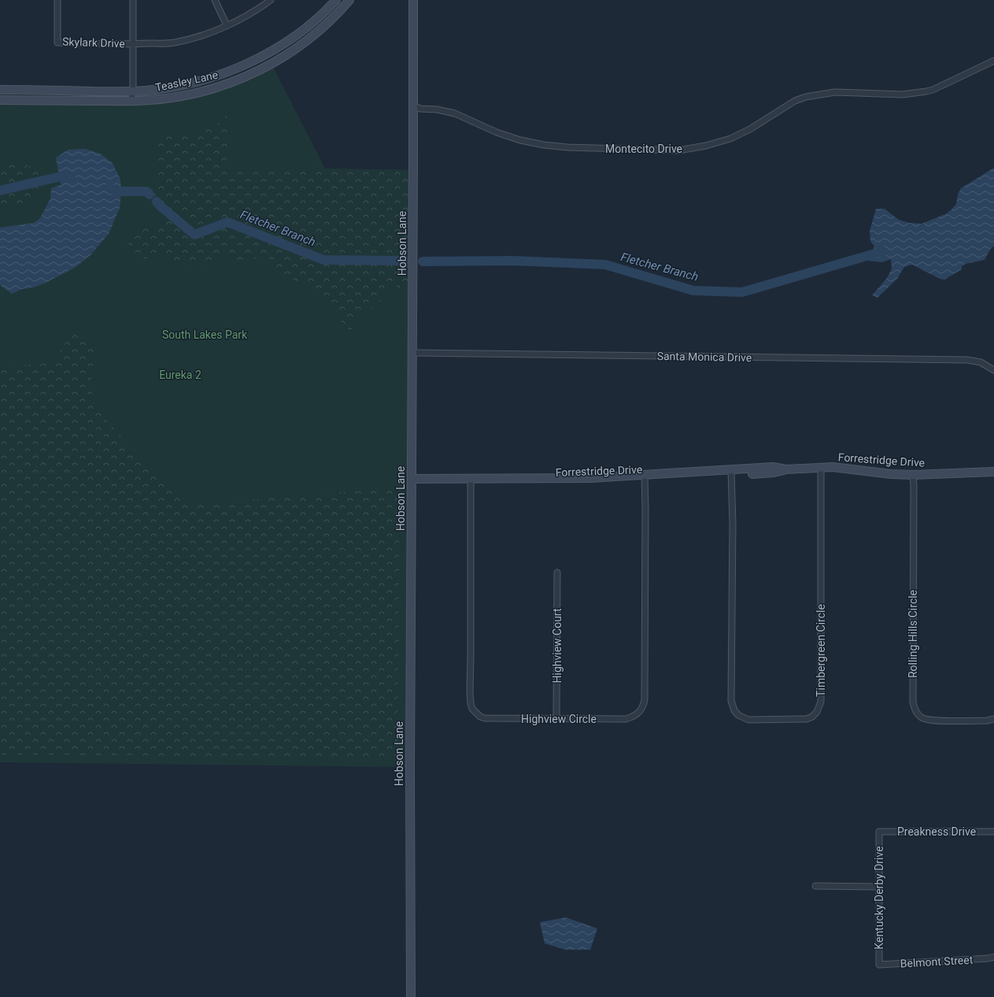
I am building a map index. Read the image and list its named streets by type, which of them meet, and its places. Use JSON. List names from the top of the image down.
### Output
{
  "streets": {
    "street": [
      "Skylark Drive",
      "Teasley Lane",
      "Montecito Drive",
      "Hobson Lane",
      "Santa Monica Drive",
      "Forrestridge Drive",
      "Rolling Hills Circle",
      "Highview Court",
      "Timbergreen Circle",
      "Highview Circle",
      "Preakness Drive",
      "Kentucky Derby Drive",
      "Belmont Street"
    ]
  },
  "crossings": [
    ["Montecito Drive", "Hobson Lane"],
    ["Hobson Lane", "Santa Monica Drive"],
    ["Hobson Lane", "Forrestridge Drive"],
    ["Forrestridge Drive", "Rolling Hills Circle"],
    ["Forrestridge Drive", "Timbergreen Circle"],
    ["Forrestridge Drive", "Highview Circle"],
    ["Highview Court", "Highview Circle"],
    ["Preakness Drive", "Kentucky Derby Drive"],
    ["Kentucky Derby Drive", "Belmont Street"]
  ],
  "water": ["Fletcher Branch"],
  "parks": ["South Lakes Park", "Eureka 2"]
}
